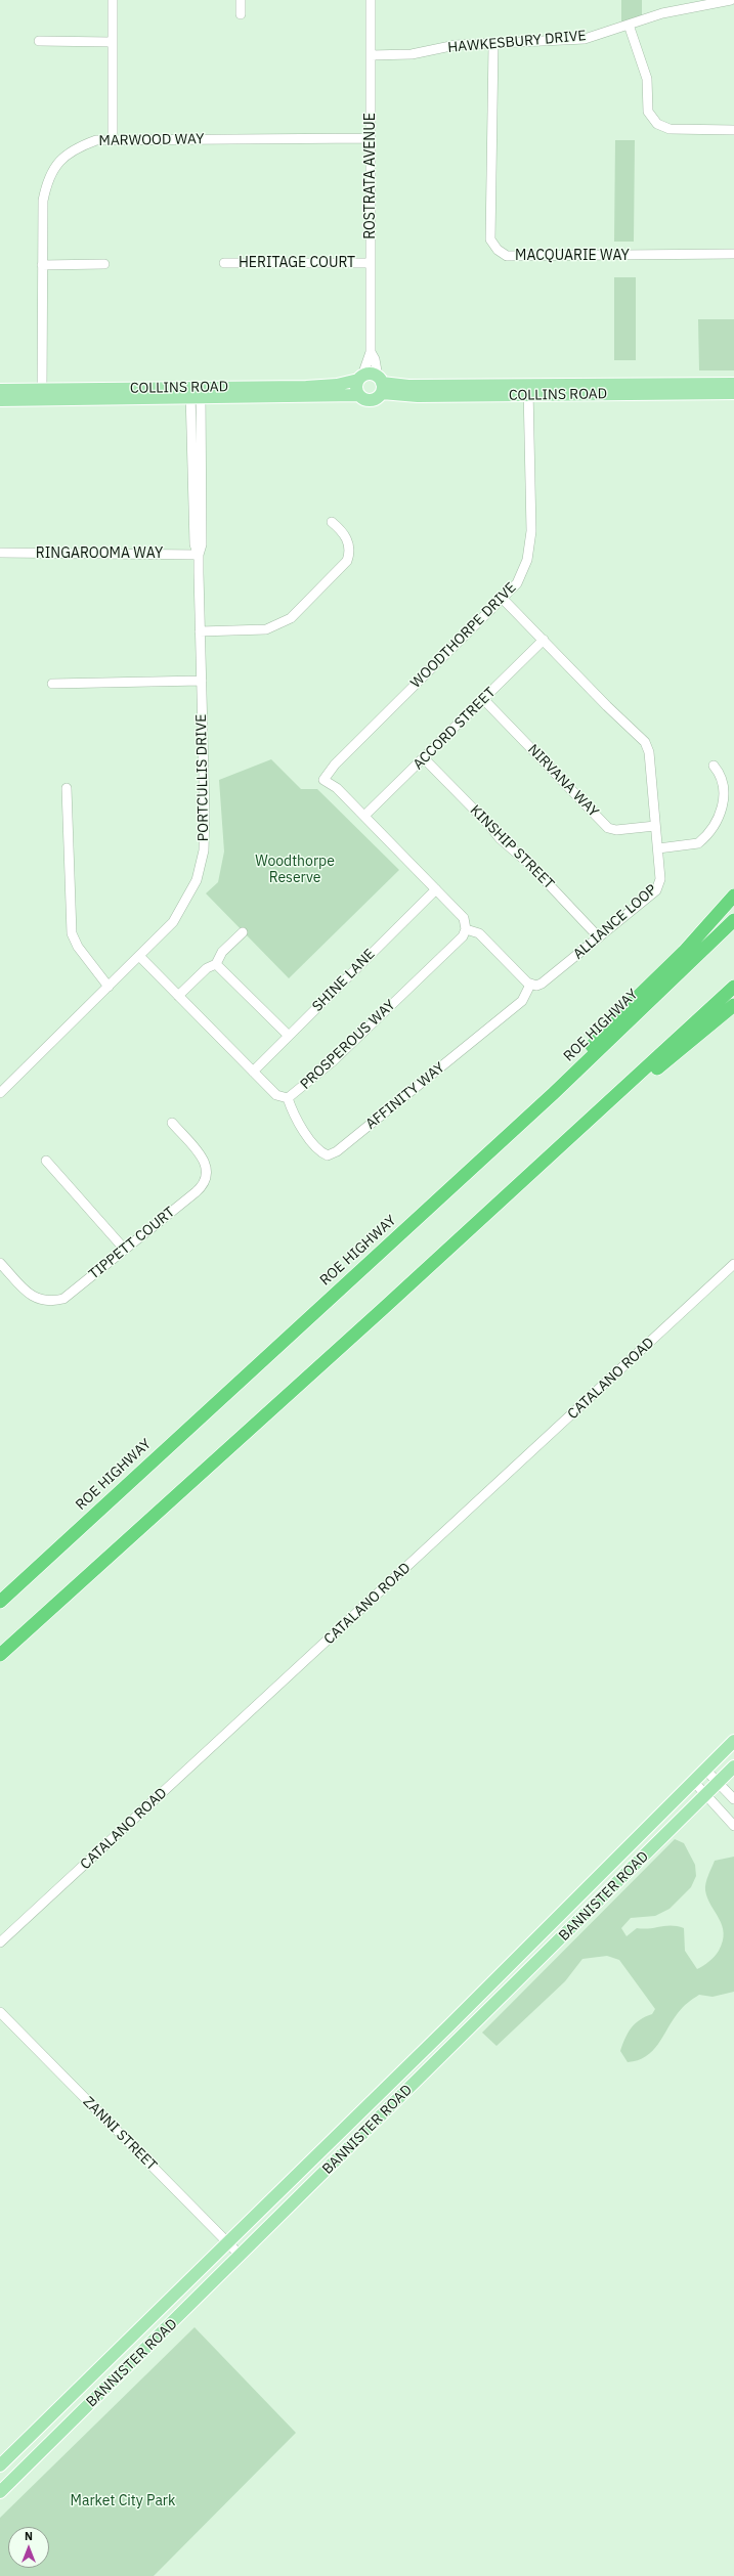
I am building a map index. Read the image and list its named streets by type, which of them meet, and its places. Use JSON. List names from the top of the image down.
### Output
{
  "streets": {
    "highway": ["ROE HIGHWAY"],
    "main road": ["COLLINS ROAD", "BANNISTER ROAD"],
    "street": [
      "HAWKESBURY DRIVE",
      "MARWOOD WAY",
      "ROSTRATA AVENUE",
      "MACQUARIE WAY",
      "HERITAGE COURT",
      "RINGAROOMA WAY",
      "WOODTHORPE DRIVE",
      "ACCORD STREET",
      "PORTCULLIS DRIVE",
      "NIRVANA WAY",
      "KINSHIP STREET",
      "ALLIANCE LOOP",
      "SHINE LANE",
      "PROSPEROUS WAY",
      "AFFINITY WAY",
      "TIPPETT COURT",
      "CATALANO ROAD",
      "ZANNI STREET"
    ]
  },
  "crossings": [
    ["HAWKESBURY DRIVE", "ROSTRATA AVENUE"],
    ["HAWKESBURY DRIVE", "MACQUARIE WAY"],
    ["MARWOOD WAY", "ROSTRATA AVENUE"],
    ["MARWOOD WAY", "COLLINS ROAD"],
    ["ROSTRATA AVENUE", "HERITAGE COURT"],
    ["ROSTRATA AVENUE", "COLLINS ROAD"],
    ["COLLINS ROAD", "WOODTHORPE DRIVE"],
    ["COLLINS ROAD", "PORTCULLIS DRIVE"],
    ["RINGAROOMA WAY", "PORTCULLIS DRIVE"],
    ["WOODTHORPE DRIVE", "ACCORD STREET"],
    ["WOODTHORPE DRIVE", "ALLIANCE LOOP"],
    ["ACCORD STREET", "NIRVANA WAY"],
    ["ACCORD STREET", "KINSHIP STREET"],
    ["ACCORD STREET", "ALLIANCE LOOP"],
    ["PORTCULLIS DRIVE", "PROSPEROUS WAY"],
    ["NIRVANA WAY", "ALLIANCE LOOP"],
    ["KINSHIP STREET", "ALLIANCE LOOP"],
    ["ALLIANCE LOOP", "AFFINITY WAY"],
    ["SHINE LANE", "PROSPEROUS WAY"],
    ["PROSPEROUS WAY", "AFFINITY WAY"],
    ["BANNISTER ROAD", "ZANNI STREET"]
  ],
  "parks": ["Woodthorpe Reserve", "Market City Park"],
  "north": "top"
}
